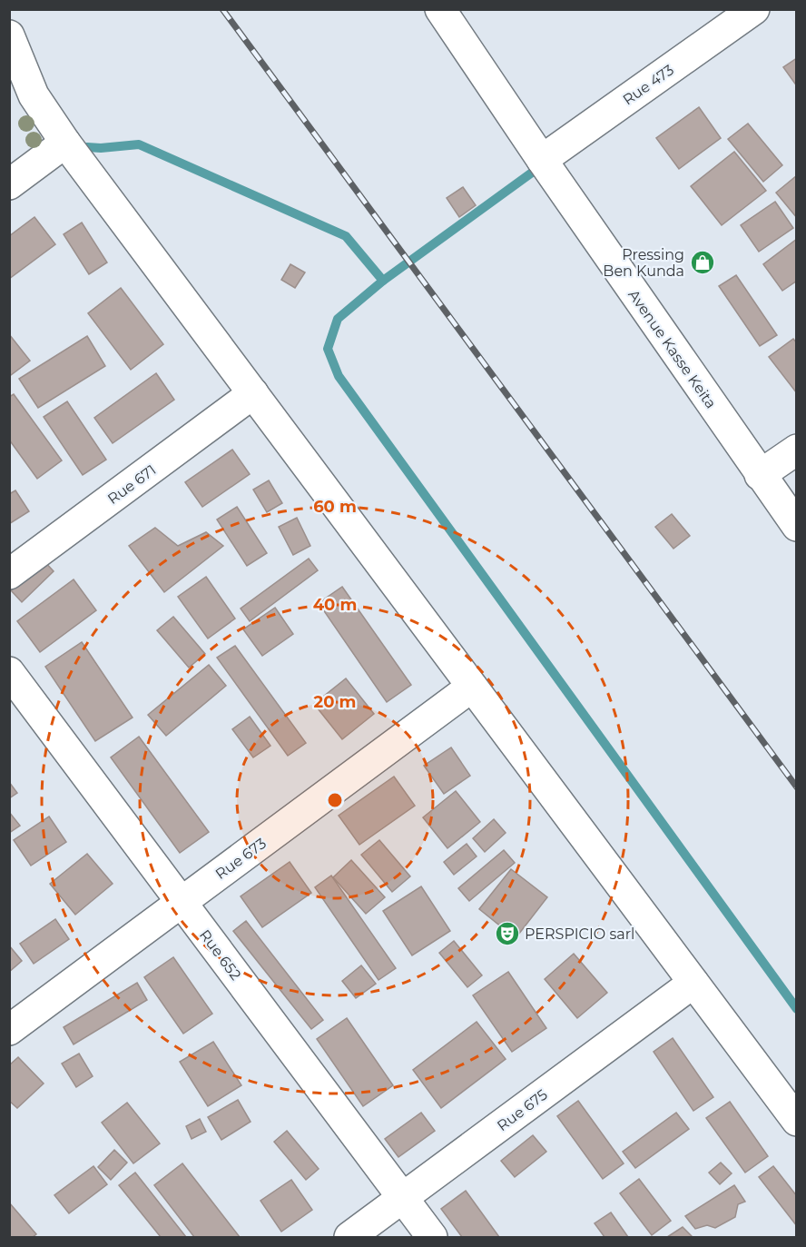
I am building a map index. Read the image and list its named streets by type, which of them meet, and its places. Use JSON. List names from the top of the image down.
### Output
{
  "streets": {
    "street": [
      "Rue 473",
      "Avenue Kasse Keita",
      "Rue 671",
      "Rue 673",
      "Rue 652",
      "Rue 675"
    ]
  },
  "crossings": [
    ["Rue 473", "Avenue Kasse Keita"],
    ["Rue 673", "Rue 652"],
    ["Rue 652", "Rue 675"]
  ],
  "places": {
    "shop": ["Pressing Ben Kunda"],
    "theatre": ["PERSPICIO sarl"]
  },
  "rings": ["60 m", "40 m", "20 m"]
}
